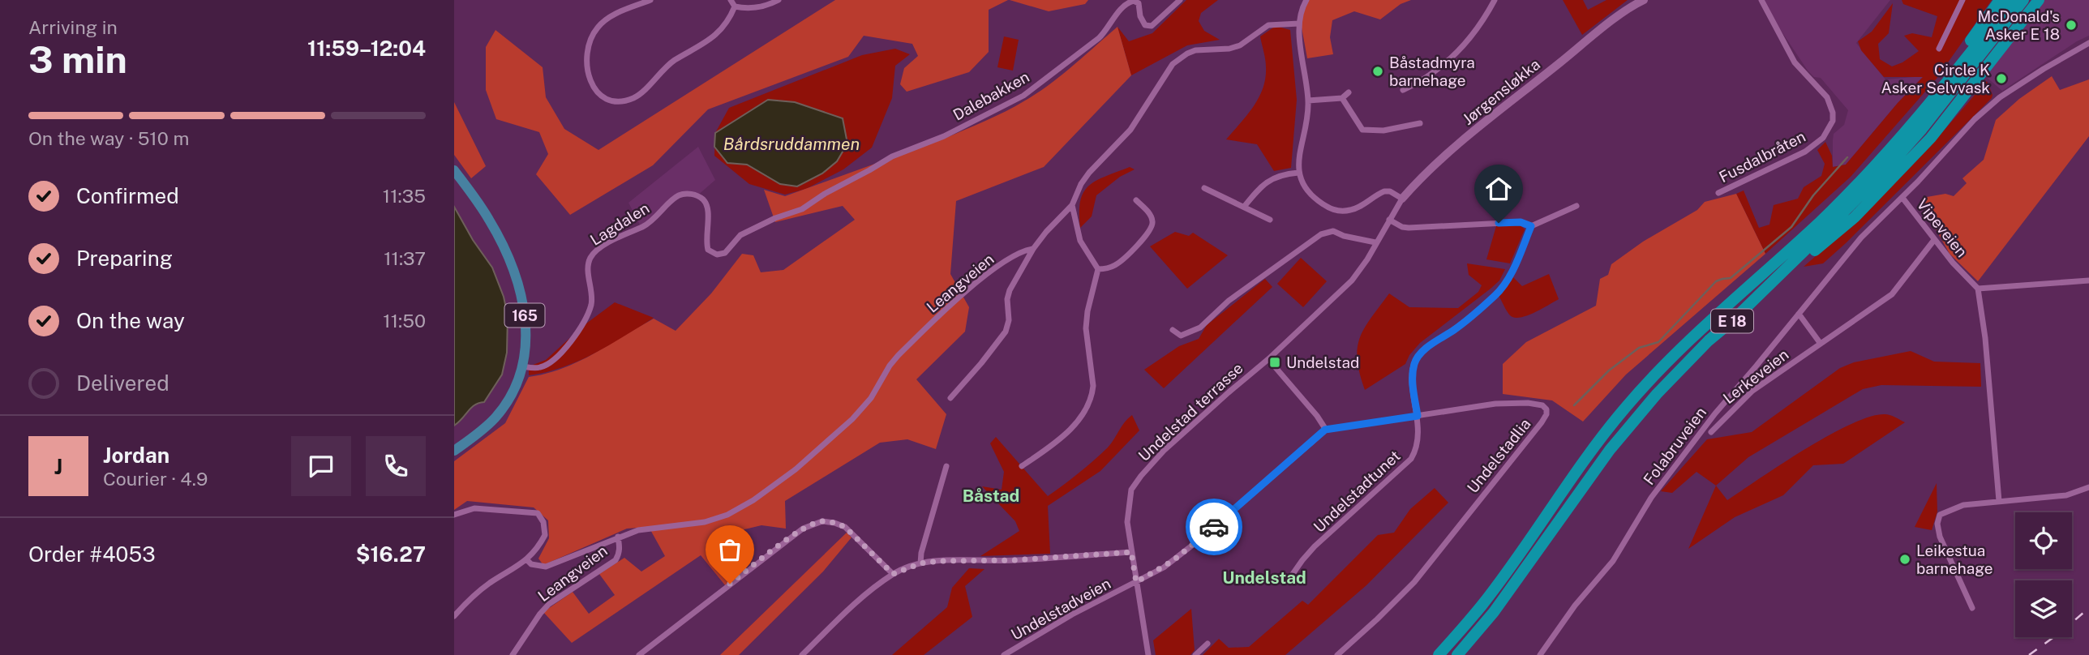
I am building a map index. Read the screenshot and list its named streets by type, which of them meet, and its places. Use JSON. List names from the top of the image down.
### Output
{
  "streets": {
    "highway": ["E 18"],
    "main road": ["165"],
    "street": [
      "Jørgensløkka",
      "Dalebakken",
      "Fusdalbråten",
      "Lagdalen",
      "Vipeveien",
      "Leangveien",
      "Lerkeveien",
      "Undelstad terrasse",
      "Folabruveien",
      "Undelstadlia",
      "Undelstadtunet",
      "Undelstadveien"
    ]
  },
  "crossings": [
    ["Jørgensløkka", "Undelstad terrasse"],
    ["Dalebakken", "Lagdalen"],
    ["Lagdalen", "165"],
    ["Vipeveien", "Lerkeveien"],
    ["Vipeveien", "Folabruveien"],
    ["Undelstad terrasse", "Undelstadveien"],
    ["Undelstadlia", "Undelstadtunet"],
    ["Undelstadlia", "Undelstadveien"]
  ],
  "districts": ["Båstad", "Undelstad"],
  "water": ["Bårdsruddammen"],
  "places": {
    "other": [
      "McDonald's Asker E 18",
      "Båstadmyra barnehage",
      "Circle K Asker Selvvask",
      "Leikestua barnehage"
    ],
    "transit": ["Undelstad"]
  },
  "page": {
    "heading": ["3 min", "Arriving in", "11:59–12:04"],
    "panel": [
      "Jordan",
      "Courier · 4.9",
      "Order #4053",
      "$16.27"
    ],
    "bar": "On the way · 510 m",
    "list": [
      ["Confirmed", "11:35"],
      ["Preparing", "11:37"],
      ["On the way", "11:50"],
      "Delivered"
    ],
    "round": "J"
  }
}
